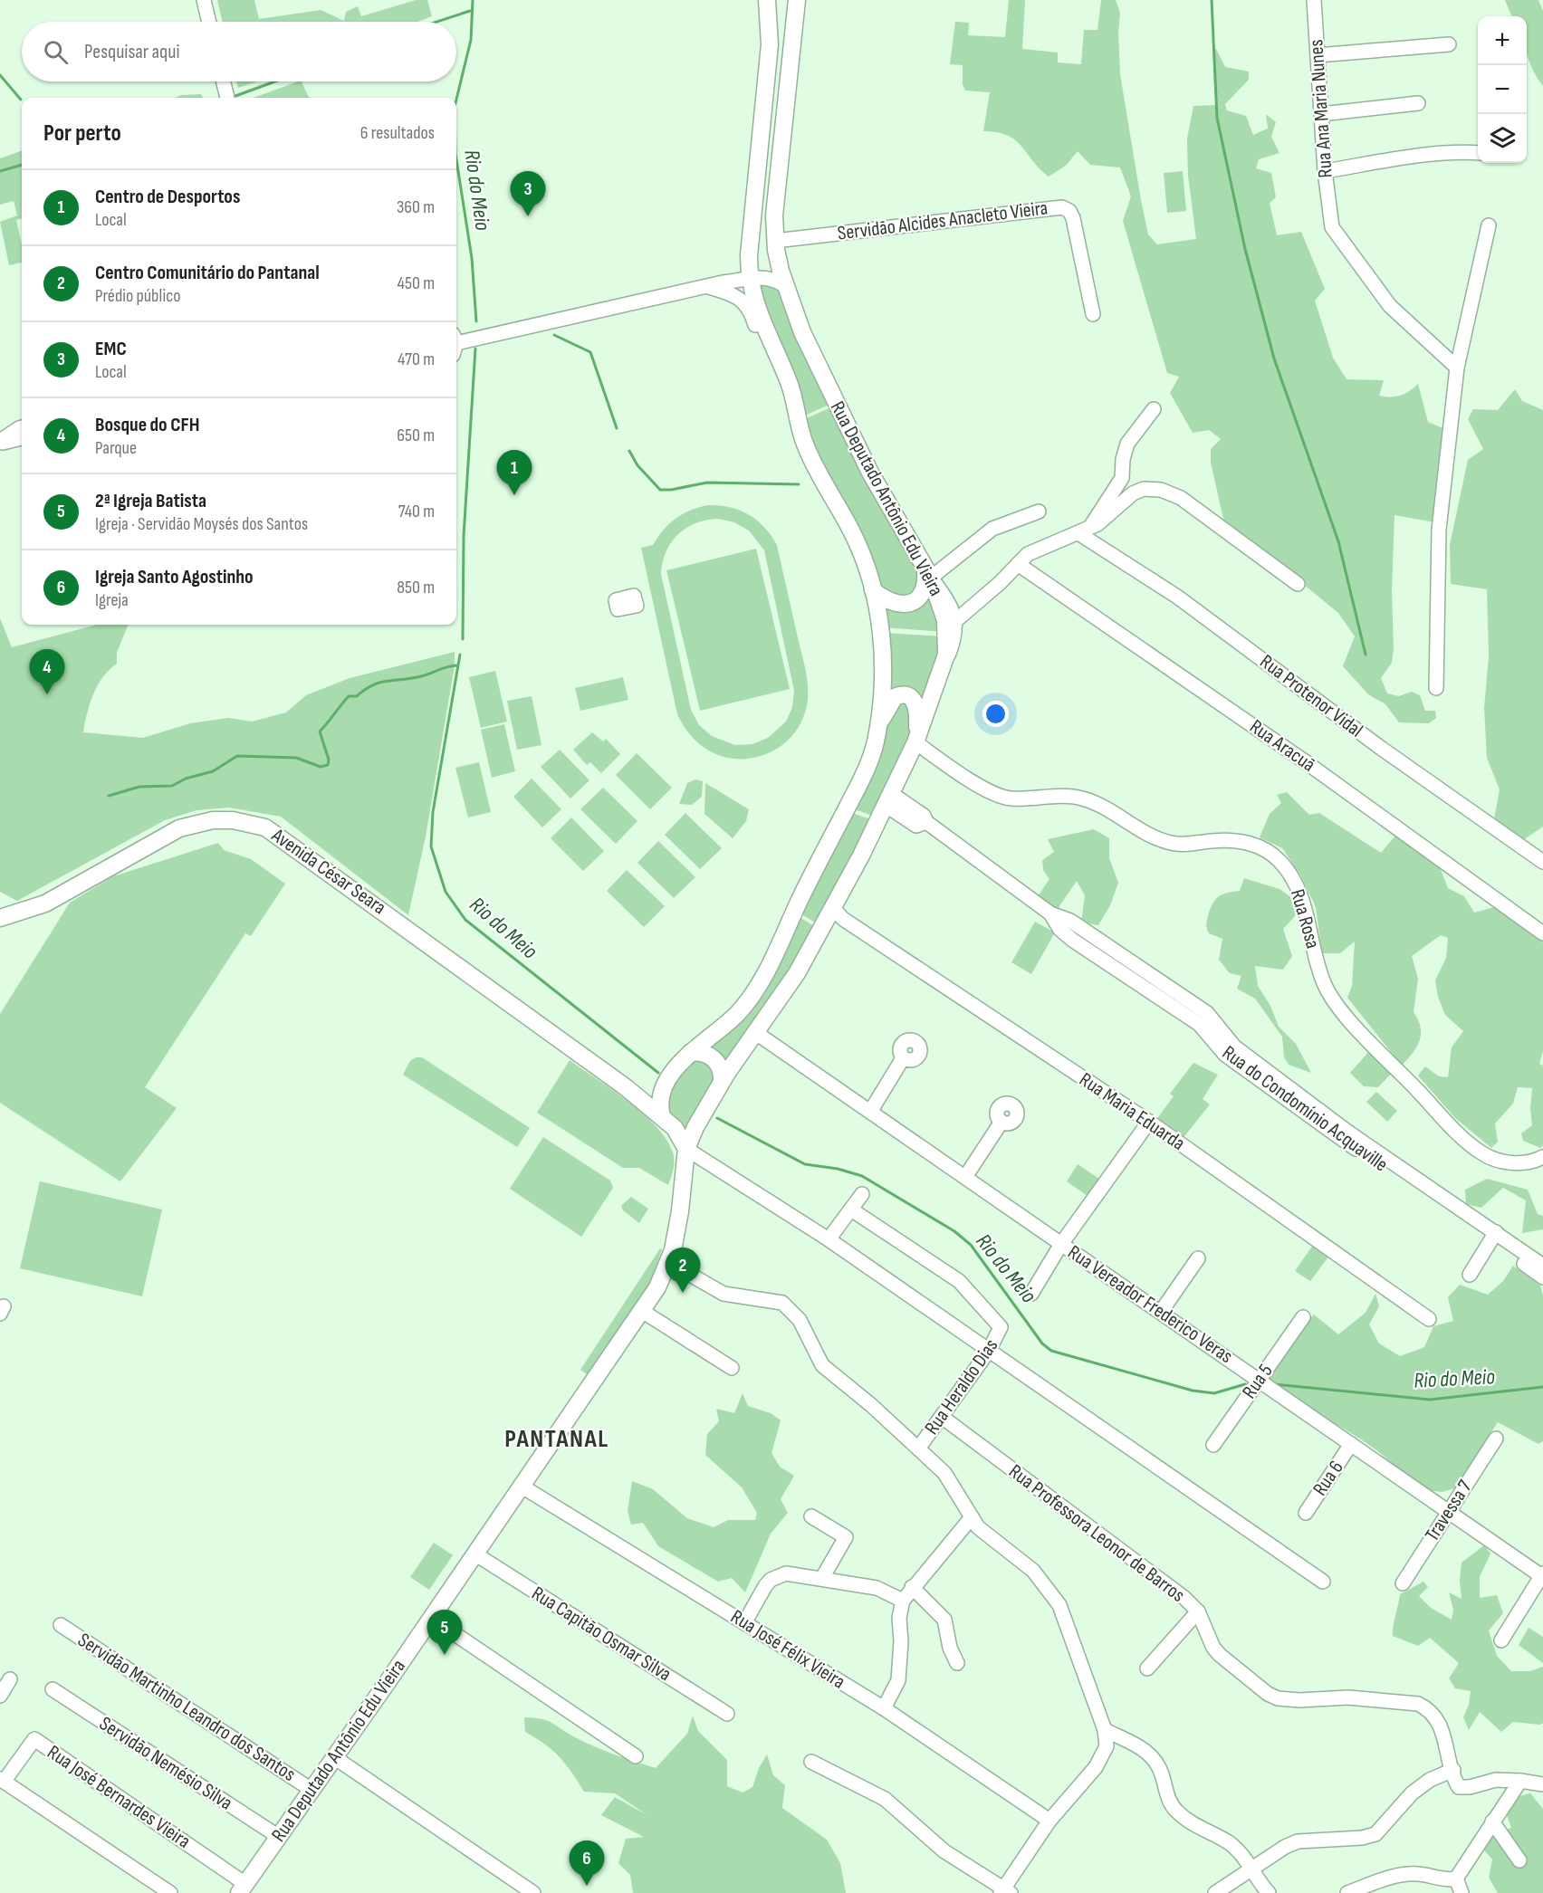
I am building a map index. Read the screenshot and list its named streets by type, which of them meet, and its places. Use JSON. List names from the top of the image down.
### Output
{
  "streets": {
    "main road": ["Rua Deputado Antônio Edu Vieira", "Avenida César Seara"],
    "street": [
      "Rua Ana Maria Nunes",
      "Servidão Alcides Anacleto Vieira",
      "Rua Protenor Vidal",
      "Rua Aracuã",
      "Rua Rosa",
      "Rua do Condomínio Acquaville",
      "Rua Maria Eduarda",
      "Rua Vereador Frederico Veras",
      "Rua 5",
      "Rua Heraldo Dias",
      "Rua 6",
      "Travessa 7",
      "Rua Professora Leonor de Barros",
      "Rua Capitão Osmar Silva",
      "Rua José Félix Vieira",
      "Servidão Martinho Leandro dos Santos",
      "Servidão Nemésio Silva",
      "Rua José Bernardes Vieira"
    ]
  },
  "crossings": [
    ["Servidão Alcides Anacleto Vieira", "Rua Deputado Antônio Edu Vieira"],
    ["Rua Deputado Antônio Edu Vieira", "Avenida César Seara"],
    ["Rua Deputado Antônio Edu Vieira", "Rua Rosa"],
    ["Rua Deputado Antônio Edu Vieira", "Rua do Condomínio Acquaville"],
    ["Rua Deputado Antônio Edu Vieira", "Rua Maria Eduarda"],
    ["Rua Deputado Antônio Edu Vieira", "Rua Vereador Frederico Veras"],
    ["Rua Deputado Antônio Edu Vieira", "Rua Capitão Osmar Silva"],
    ["Rua Deputado Antônio Edu Vieira", "Rua José Félix Vieira"],
    ["Rua Deputado Antônio Edu Vieira", "Servidão Martinho Leandro dos Santos"],
    ["Rua Deputado Antônio Edu Vieira", "Servidão Nemésio Silva"],
    ["Rua Deputado Antônio Edu Vieira", "Rua José Bernardes Vieira"],
    ["Rua Vereador Frederico Veras", "Rua 5"],
    ["Rua Vereador Frederico Veras", "Rua 6"],
    ["Rua Vereador Frederico Veras", "Travessa 7"],
    ["Rua Heraldo Dias", "Rua Professora Leonor de Barros"]
  ],
  "districts": ["PANTANAL"],
  "water": ["Rio do Meio"],
  "page": {
    "map_buttons": ["+", "−"],
    "search": "Pesquisar aqui",
    "heading": ["Por perto", "6 resultados"],
    "list": [
      {
        "mark": "1",
        "name": "Centro de Desportos",
        "note": "Local",
        "value": "360 m"
      },
      {
        "mark": "2",
        "name": "Centro Comunitário do Pantanal",
        "note": "Prédio público",
        "value": "450 m"
      },
      {
        "mark": "3",
        "name": "EMC",
        "note": "Local",
        "value": "470 m"
      },
      {
        "mark": "4",
        "name": "Bosque do CFH",
        "note": "Parque",
        "value": "650 m"
      },
      {
        "mark": "5",
        "name": "2ª Igreja Batista",
        "note": "Igreja · Servidão Moysés dos Santos",
        "value": "740 m"
      },
      {
        "mark": "6",
        "name": "Igreja Santo Agostinho",
        "note": "Igreja",
        "value": "850 m"
      }
    ],
    "pins": [
      "3",
      "1",
      "4",
      "2",
      "5",
      "6"
    ]
  }
}
